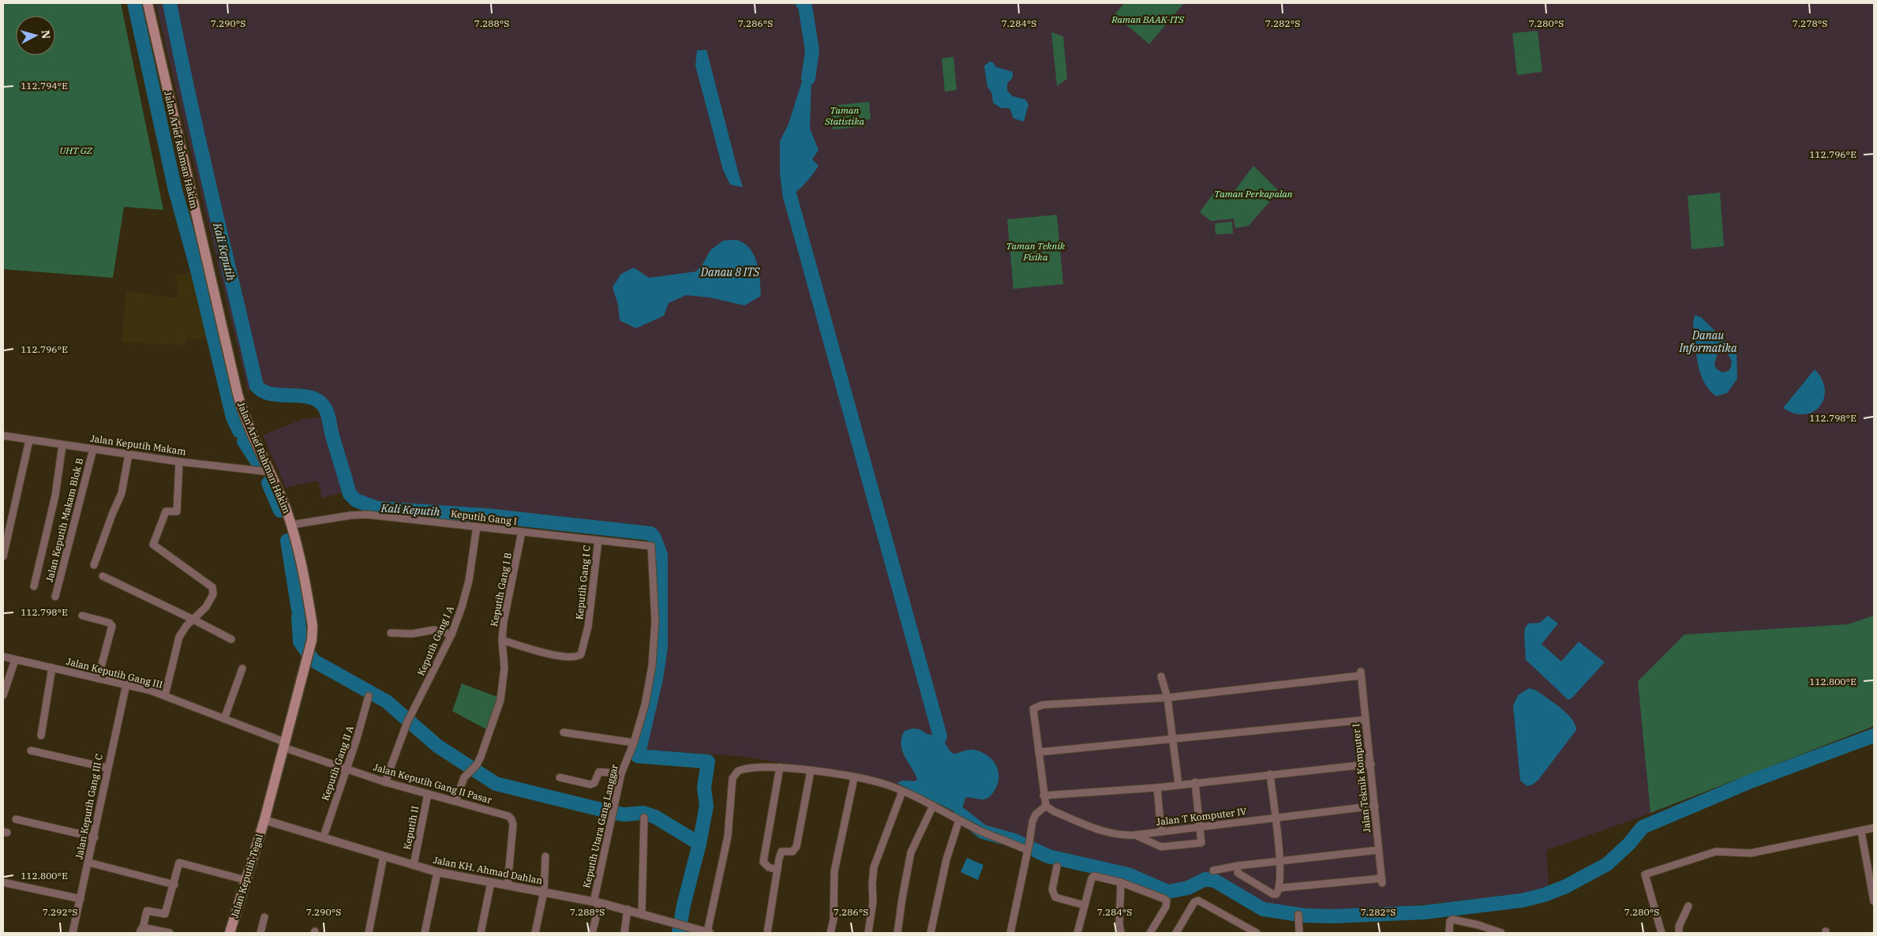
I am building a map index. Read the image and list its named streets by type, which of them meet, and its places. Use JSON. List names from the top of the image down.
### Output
{
  "streets": {
    "main road": ["Jalan Arief Rahman Hakim", "Jalan Keputih Tegal"],
    "street": [
      "Jalan Keputih Makam",
      "Keputih Gang I",
      "Jalan Keputih Makam Blok B",
      "Keputih Gang I C",
      "Keputih Gang I B",
      "Keputih Gang I A",
      "Jalan Keputih Gang III",
      "Keputih Gang II A",
      "Jalan Teknik Komputer I",
      "Jalan Keputih Gang II Pasar",
      "Jalan Keputih Gang III C",
      "Jalan T Komputer IV",
      "Keputih Utara Gang Langgar",
      "Keputih II",
      "Jalan KH. Ahmad Dahlan"
    ]
  },
  "crossings": [
    ["Jalan Arief Rahman Hakim", "Jalan Keputih Makam"],
    ["Jalan Arief Rahman Hakim", "Keputih Gang I"],
    ["Jalan Arief Rahman Hakim", "Jalan Keputih Gang III"],
    ["Jalan Arief Rahman Hakim", "Jalan Keputih Gang II Pasar"],
    ["Jalan Arief Rahman Hakim", "Jalan KH. Ahmad Dahlan"],
    ["Jalan Arief Rahman Hakim", "Jalan Keputih Tegal"],
    ["Jalan Keputih Makam", "Jalan Keputih Makam Blok B"],
    ["Keputih Gang I", "Keputih Gang I C"],
    ["Keputih Gang I", "Keputih Gang I B"],
    ["Keputih Gang I", "Keputih Gang I A"],
    ["Keputih Gang I", "Keputih Utara Gang Langgar"],
    ["Keputih Gang I C", "Keputih Gang I B"],
    ["Keputih Gang I B", "Jalan Keputih Gang II Pasar"],
    ["Keputih Gang I A", "Jalan Keputih Gang II Pasar"],
    ["Jalan Keputih Gang III", "Jalan Keputih Gang II Pasar"],
    ["Jalan Keputih Gang III", "Jalan Keputih Gang III C"],
    ["Keputih Gang II A", "Jalan Keputih Gang II Pasar"],
    ["Keputih Gang II A", "Jalan KH. Ahmad Dahlan"],
    ["Jalan Teknik Komputer I", "Jalan T Komputer IV"],
    ["Jalan Keputih Gang II Pasar", "Keputih II"],
    ["Jalan Keputih Gang II Pasar", "Jalan KH. Ahmad Dahlan"],
    ["Keputih Utara Gang Langgar", "Jalan KH. Ahmad Dahlan"],
    ["Keputih II", "Jalan KH. Ahmad Dahlan"],
    ["Jalan KH. Ahmad Dahlan", "Jalan Keputih Tegal"]
  ],
  "water": ["Kali Keputih", "Danau 8 ITS", "Danau Informatika"],
  "parks": [
    "Raman BAAK-ITS",
    "Taman Statistika",
    "UHT GZ",
    "Taman Perkapalan",
    "Taman Teknik Fisika"
  ],
  "north": "right",
  "coordinates": [
    "7.290°S",
    "7.288°S",
    "7.286°S",
    "7.284°S",
    "7.282°S",
    "7.280°S",
    "7.278°S",
    "112.794°E",
    "112.796°E",
    "112.798°E",
    "112.800°E",
    "7.292°S"
  ]
}
